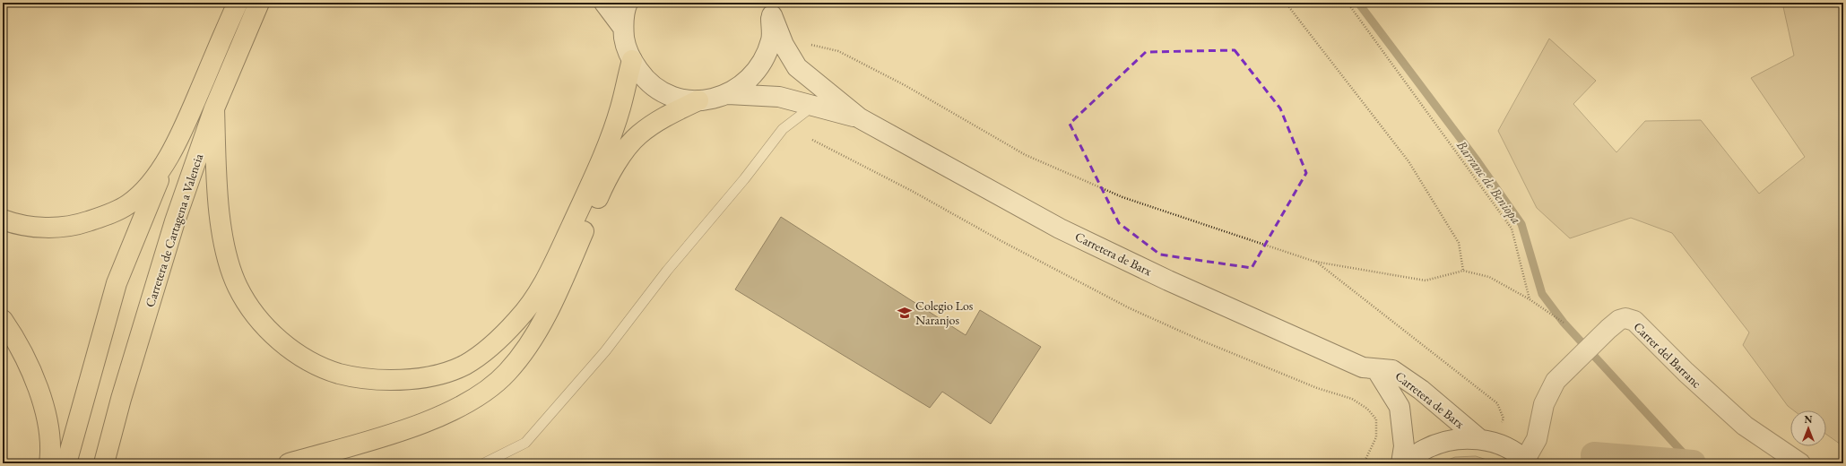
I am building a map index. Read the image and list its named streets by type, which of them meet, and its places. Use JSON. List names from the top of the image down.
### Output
{
  "streets": {
    "highway": ["Carretera de Cartagena a Valencia"],
    "street": ["Carretera de Barx", "Carrer del Barranc"]
  },
  "water": ["Barranc de Beniopa"],
  "places": {
    "school or university": ["Colegio Los Naranjos"]
  },
  "north": "top"
}
